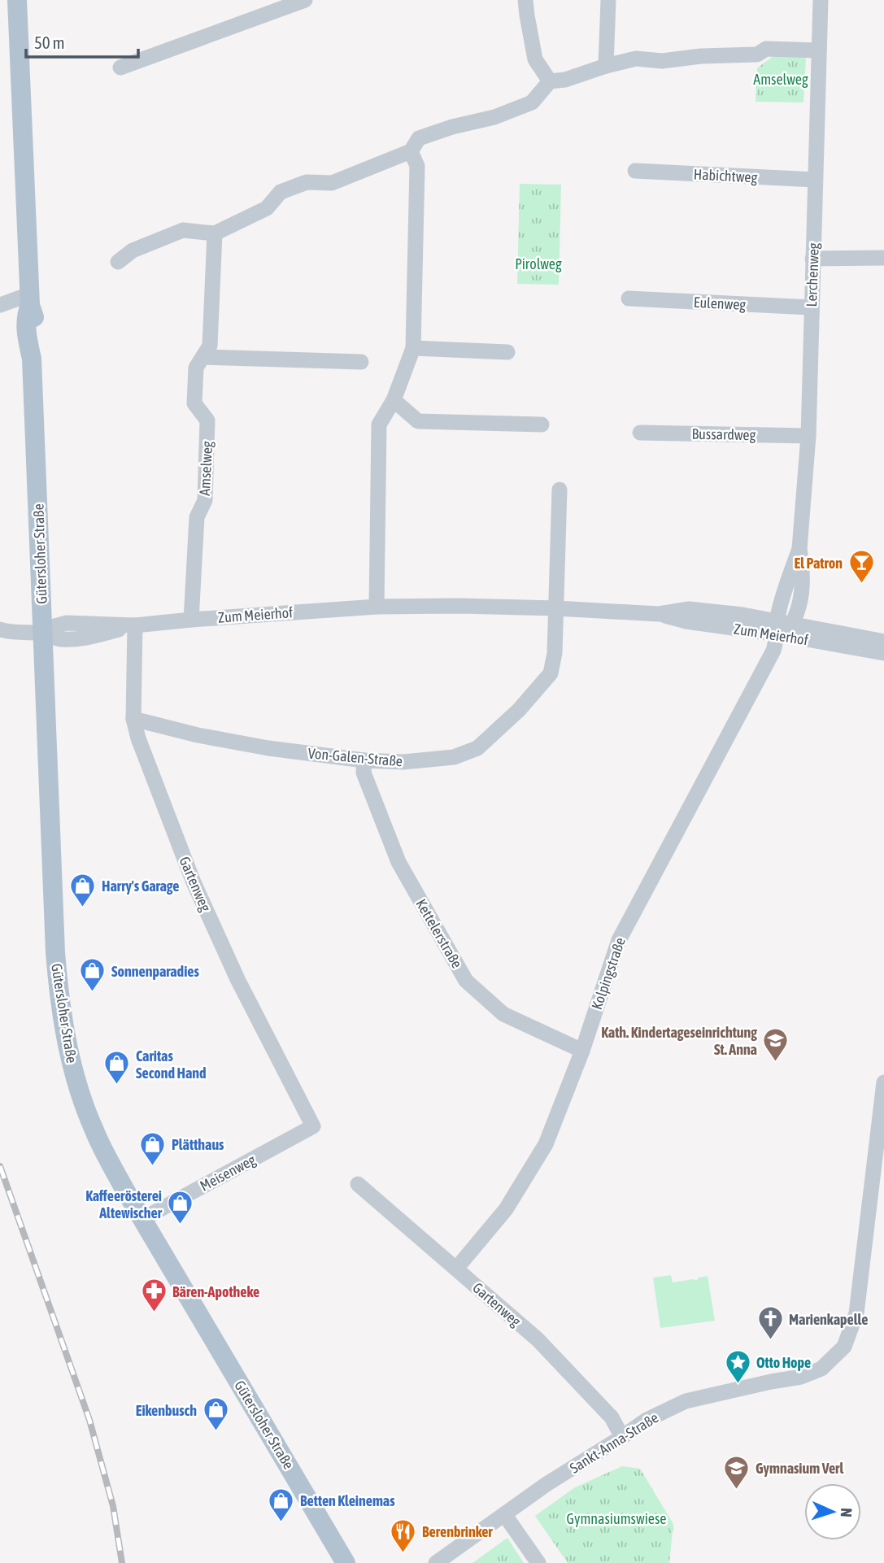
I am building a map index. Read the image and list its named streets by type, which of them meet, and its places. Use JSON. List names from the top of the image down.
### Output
{
  "streets": {
    "main road": ["Gütersloher Straße"],
    "street": [
      "Habichtweg",
      "Lerchenweg",
      "Eulenweg",
      "Bussardweg",
      "Amselweg",
      "Zum Meierhof",
      "Von-Galen-Straße",
      "Gartenweg",
      "Kettelerstraße",
      "Kolpingstraße",
      "Meisenweg",
      "Sankt-Anna-Straße"
    ]
  },
  "crossings": [
    ["Habichtweg", "Lerchenweg"],
    ["Lerchenweg", "Eulenweg"],
    ["Lerchenweg", "Bussardweg"],
    ["Lerchenweg", "Zum Meierhof"],
    ["Lerchenweg", "Kolpingstraße"],
    ["Amselweg", "Zum Meierhof"],
    ["Gütersloher Straße", "Zum Meierhof"],
    ["Gütersloher Straße", "Meisenweg"],
    ["Zum Meierhof", "Von-Galen-Straße"],
    ["Zum Meierhof", "Gartenweg"],
    ["Zum Meierhof", "Kolpingstraße"],
    ["Von-Galen-Straße", "Gartenweg"],
    ["Von-Galen-Straße", "Kettelerstraße"],
    ["Gartenweg", "Kolpingstraße"],
    ["Gartenweg", "Meisenweg"],
    ["Gartenweg", "Sankt-Anna-Straße"],
    ["Kettelerstraße", "Kolpingstraße"]
  ],
  "parks": ["Amselweg", "Pirolweg", "Gymnasiumswiese"],
  "places": {
    "bar": ["El Patron"],
    "shop": [
      "Harry's Garage",
      "Sonnenparadies",
      "Caritas Second Hand",
      "Plätthaus",
      "Kaffeerösterei Altewischer",
      "Eikenbusch",
      "Betten Kleinemas"
    ],
    "school or university": ["Kath. Kindertageseinrichtung St. Anna", "Gymnasium Verl"],
    "pharmacy": ["Bären-Apotheke"],
    "church": ["Marienkapelle"],
    "place": ["Otto Hope"],
    "restaurant": ["Berenbrinker"]
  },
  "scale_bar": "50 m",
  "north": "right"
}
